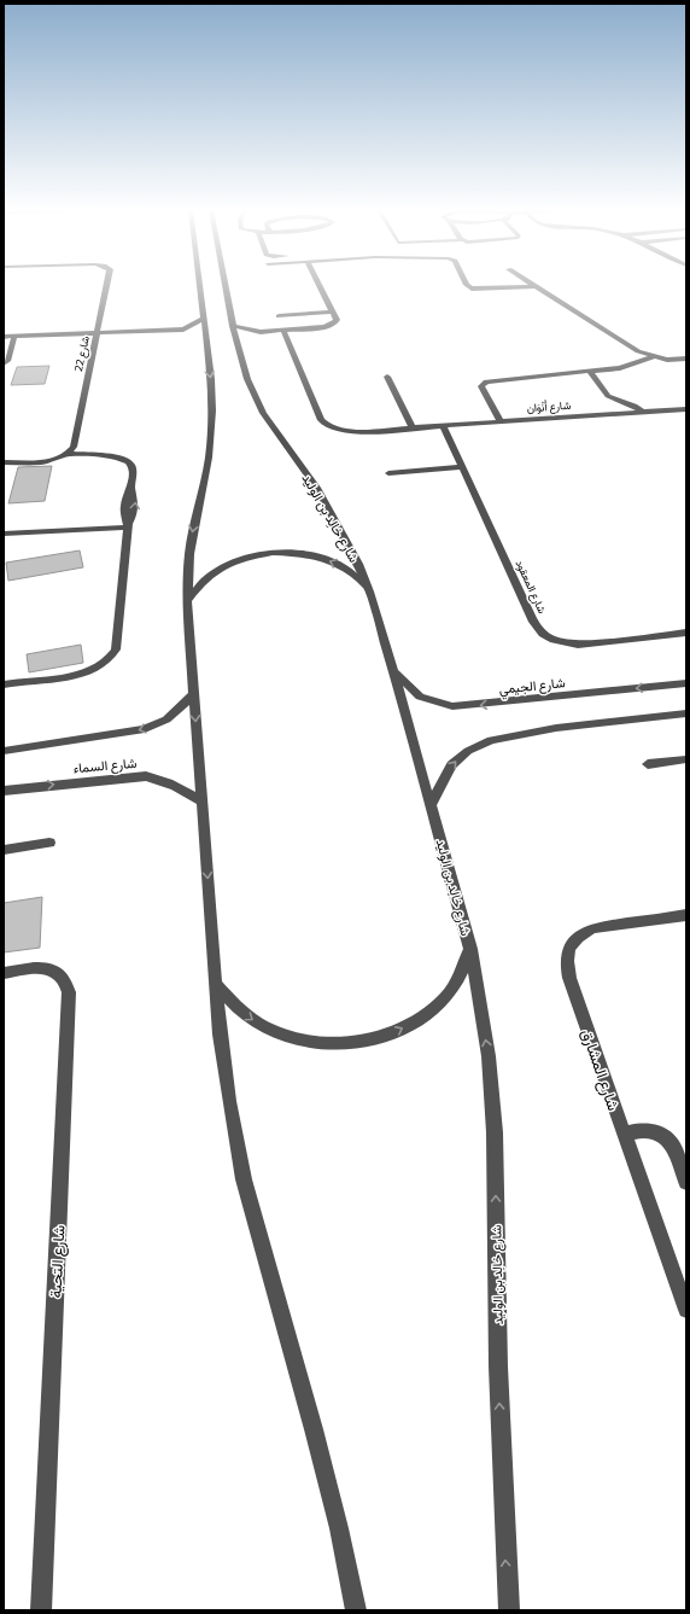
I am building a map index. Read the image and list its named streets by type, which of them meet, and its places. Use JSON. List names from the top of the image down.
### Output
{
  "streets": {
    "street": [
      "شارع 22",
      "شارع أَنْوَان",
      "شارع خالِد بن الوليد",
      "شارع المعقود",
      "شارع الجيمي",
      "شارع السماء",
      "شارع المشارق",
      "شارع التحية"
    ]
  },
  "crossings": [
    ["شارع أَنْوَان", "شارع المعقود"],
    ["شارع خالِد بن الوليد", "شارع الجيمي"]
  ],
  "one_way": ["شارع خالِد بن الوليد", "شارع الجيمي"]
}
